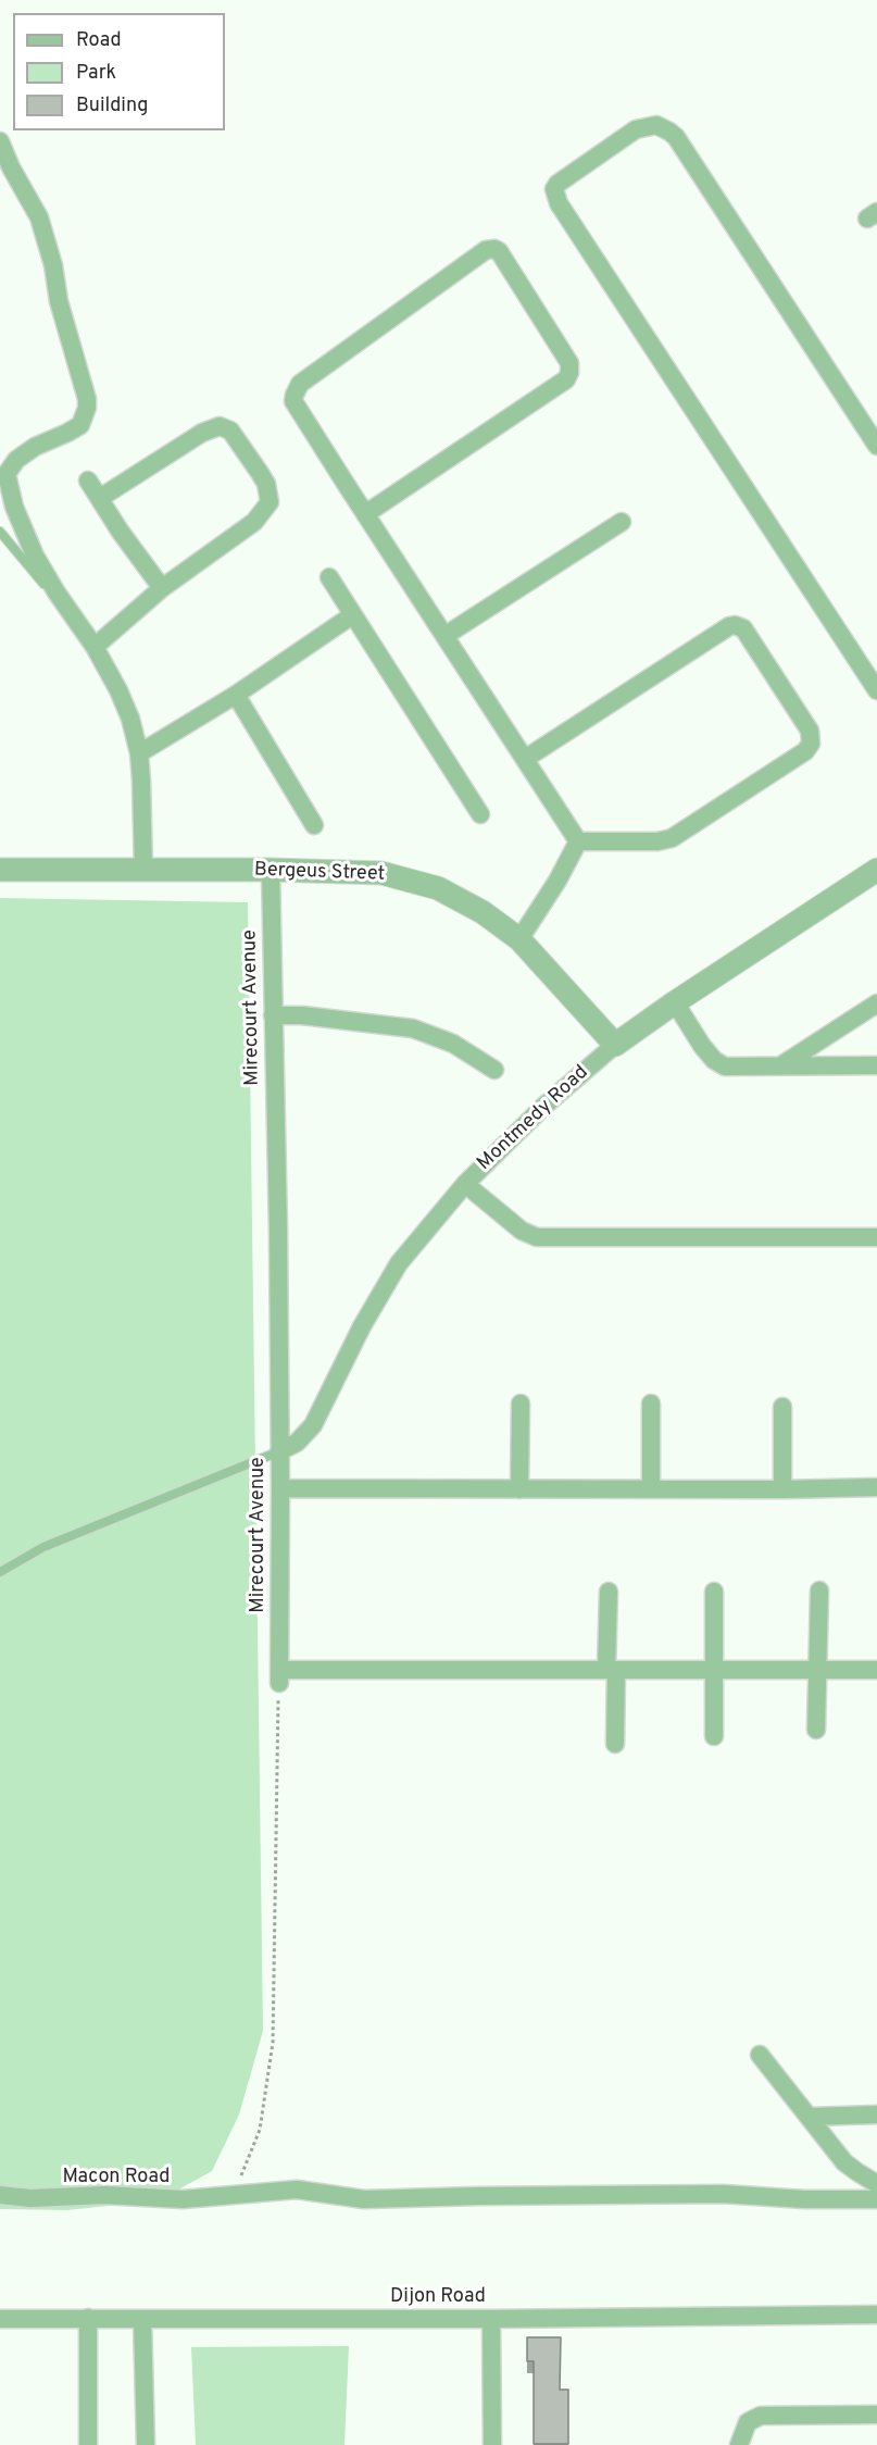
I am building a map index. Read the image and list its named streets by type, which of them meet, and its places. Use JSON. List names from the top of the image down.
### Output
{
  "streets": {
    "street": [
      "Bergeus Street",
      "Mirecourt Avenue",
      "Montmedy Road",
      "Macon Road",
      "Dijon Road"
    ]
  },
  "crossings": [
    ["Bergeus Street", "Mirecourt Avenue"],
    ["Bergeus Street", "Montmedy Road"],
    ["Mirecourt Avenue", "Montmedy Road"]
  ],
  "legend": ["Road", "Park", "Building"]
}
